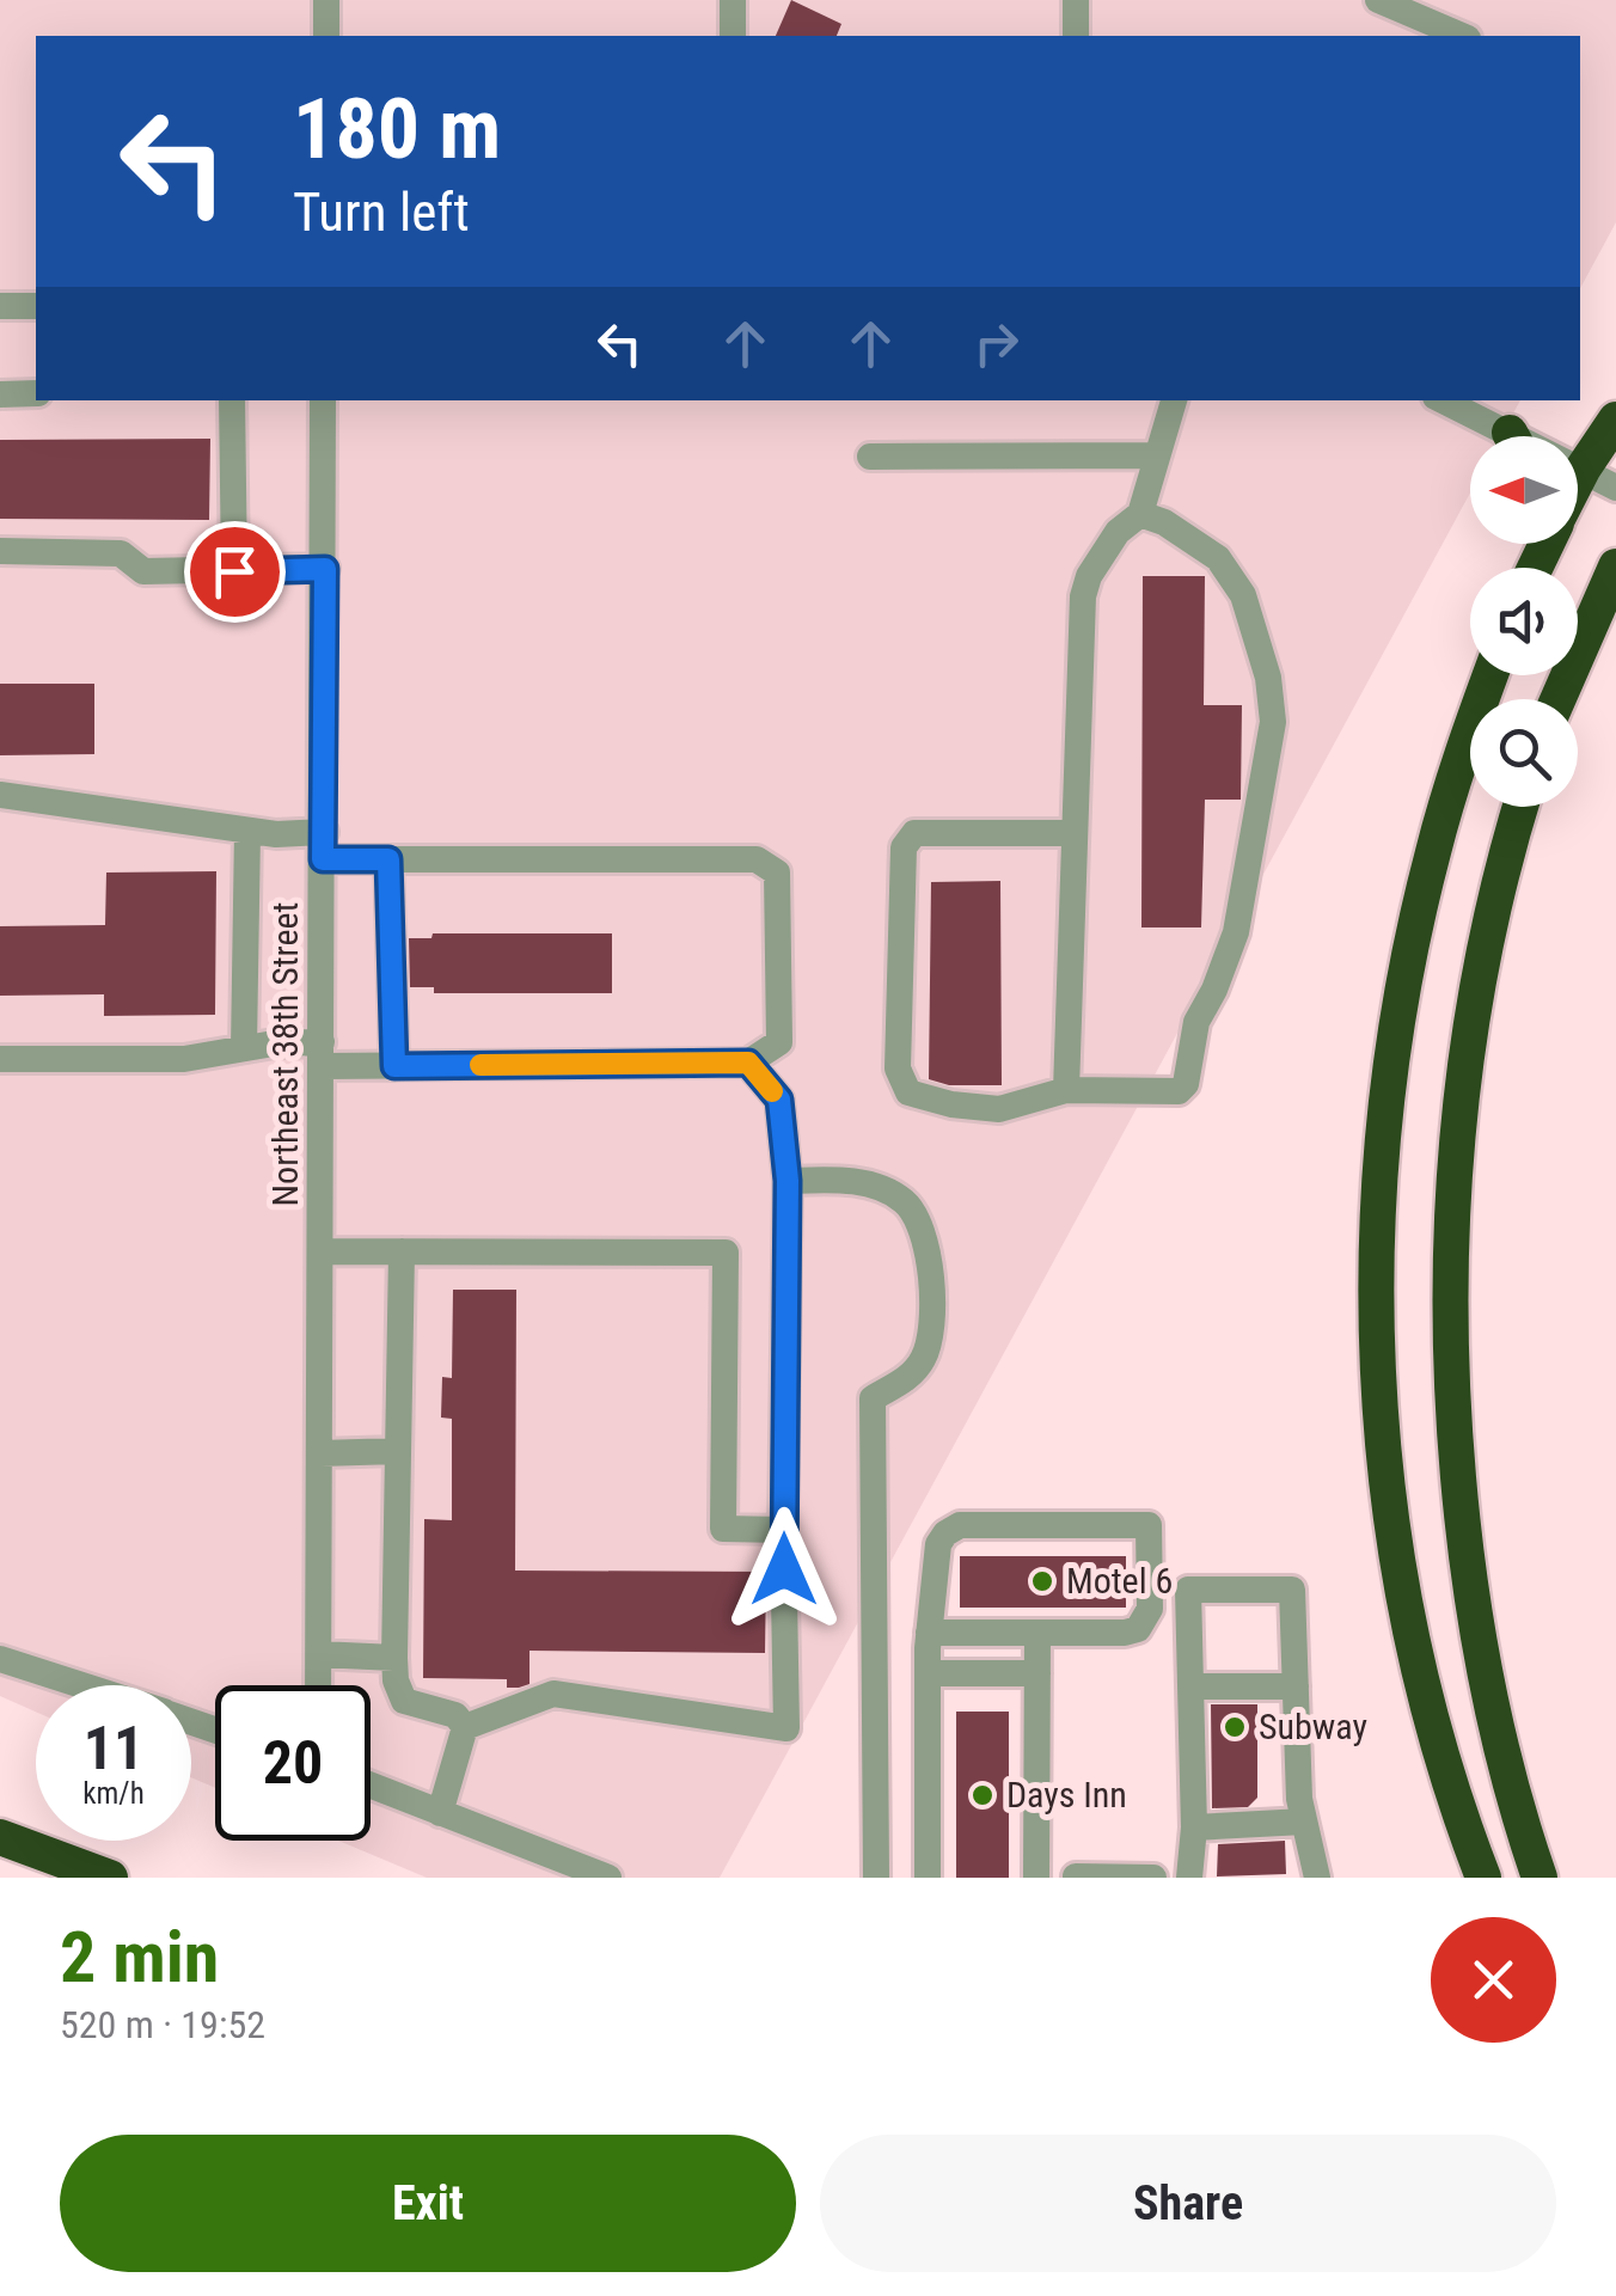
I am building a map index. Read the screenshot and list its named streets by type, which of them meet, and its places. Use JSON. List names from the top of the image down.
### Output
{
  "streets": {
    "street": ["Northeast 38th Street"]
  },
  "places": ["Motel 6", "Subway", "Days Inn"],
  "north": "left",
  "page": {
    "turn": ["180 m", "Turn left"],
    "speed": "11 km/h",
    "limit": "20",
    "heading": ["2 min", "520 m · 19:52"],
    "buttons": ["Exit", "Share"]
  }
}
